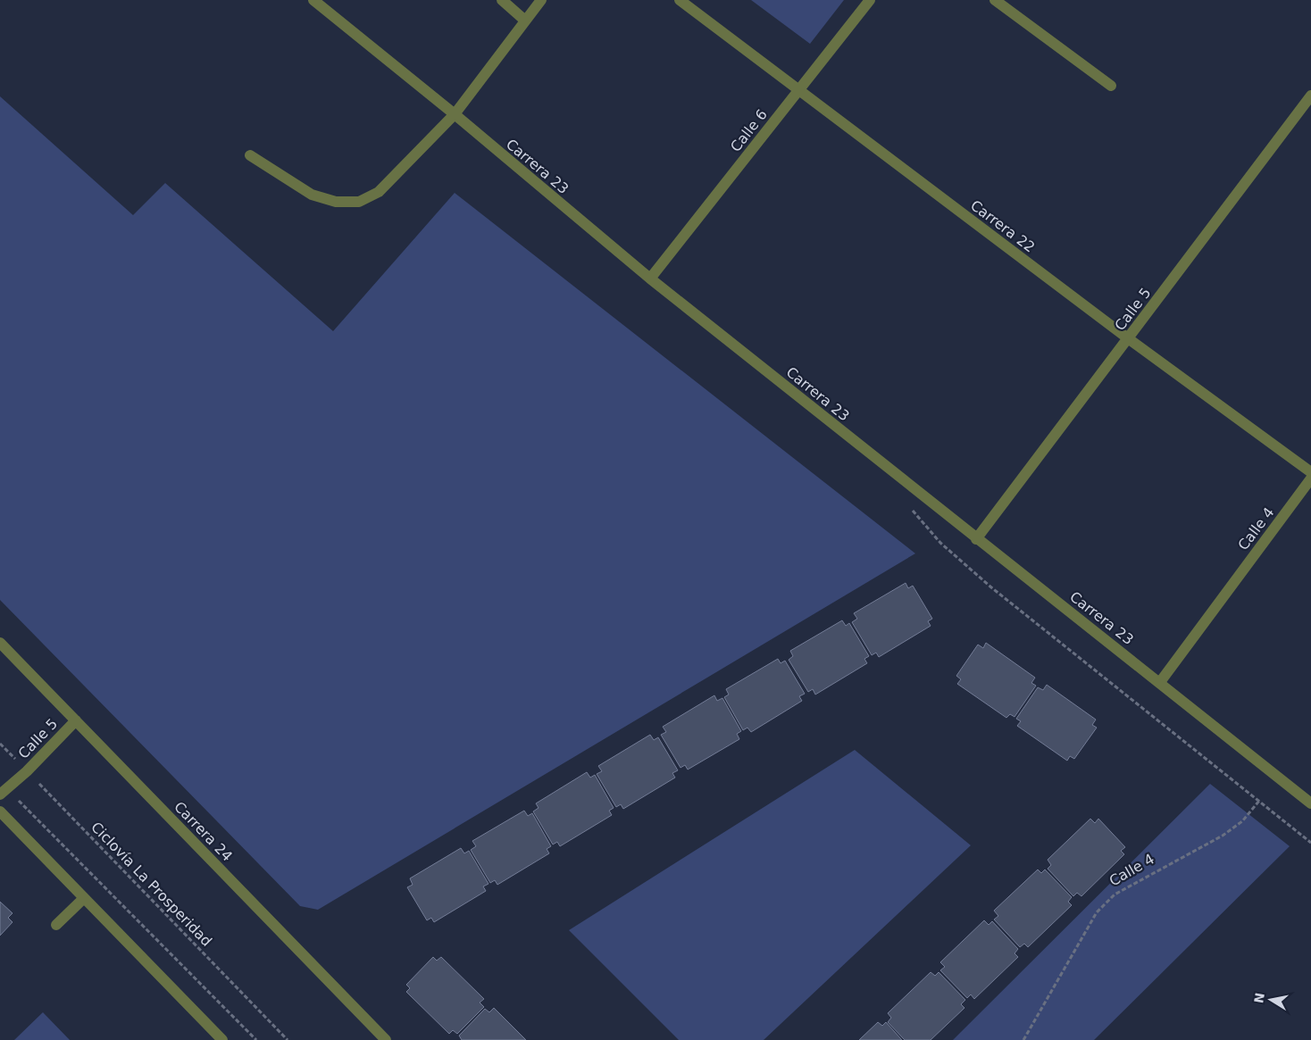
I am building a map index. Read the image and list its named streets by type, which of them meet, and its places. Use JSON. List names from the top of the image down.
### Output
{
  "streets": {
    "street": [
      "Calle 6",
      "Carrera 23",
      "Carrera 22",
      "Calle 5",
      "Calle 4",
      "Carrera 24"
    ],
    "path": ["Ciclovía La Prosperidad"]
  },
  "crossings": [
    ["Calle 6", "Carrera 23"],
    ["Calle 6", "Carrera 22"],
    ["Carrera 23", "Calle 5"],
    ["Carrera 23", "Calle 4"],
    ["Carrera 22", "Calle 5"],
    ["Calle 5", "Carrera 24"],
    ["Calle 5", "Ciclovía La Prosperidad"]
  ],
  "north": "left"
}
